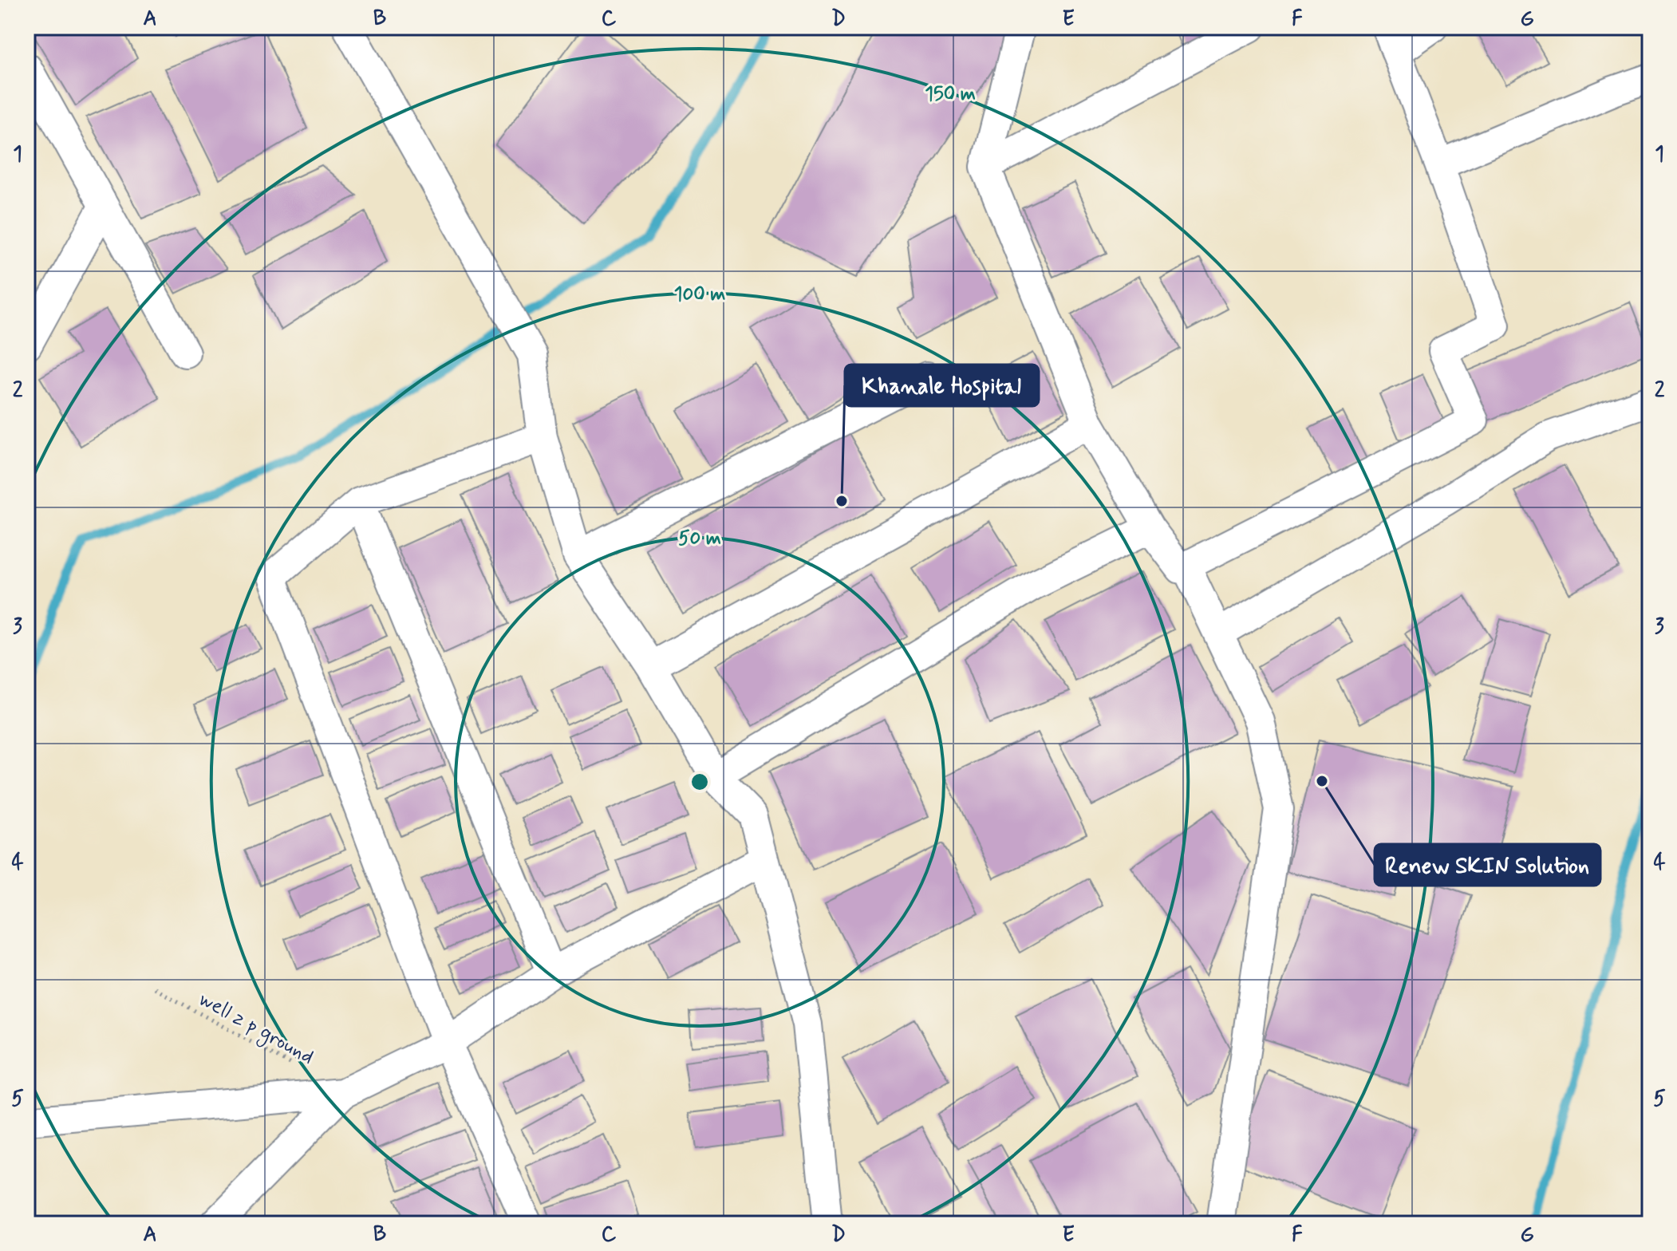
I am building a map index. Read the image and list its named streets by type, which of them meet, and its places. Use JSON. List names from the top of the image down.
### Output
{
  "streets": {
    "path": ["well z p ground"]
  },
  "places": ["Khanale Hospital", "Renew SKIN Solution"],
  "grid": {
    "columns": [
      "A",
      "B",
      "C",
      "D",
      "E",
      "F",
      "G"
    ],
    "rows": [
      "1",
      "2",
      "3",
      "4",
      "5"
    ]
  },
  "rings": ["150 m", "100 m", "50 m"]
}
